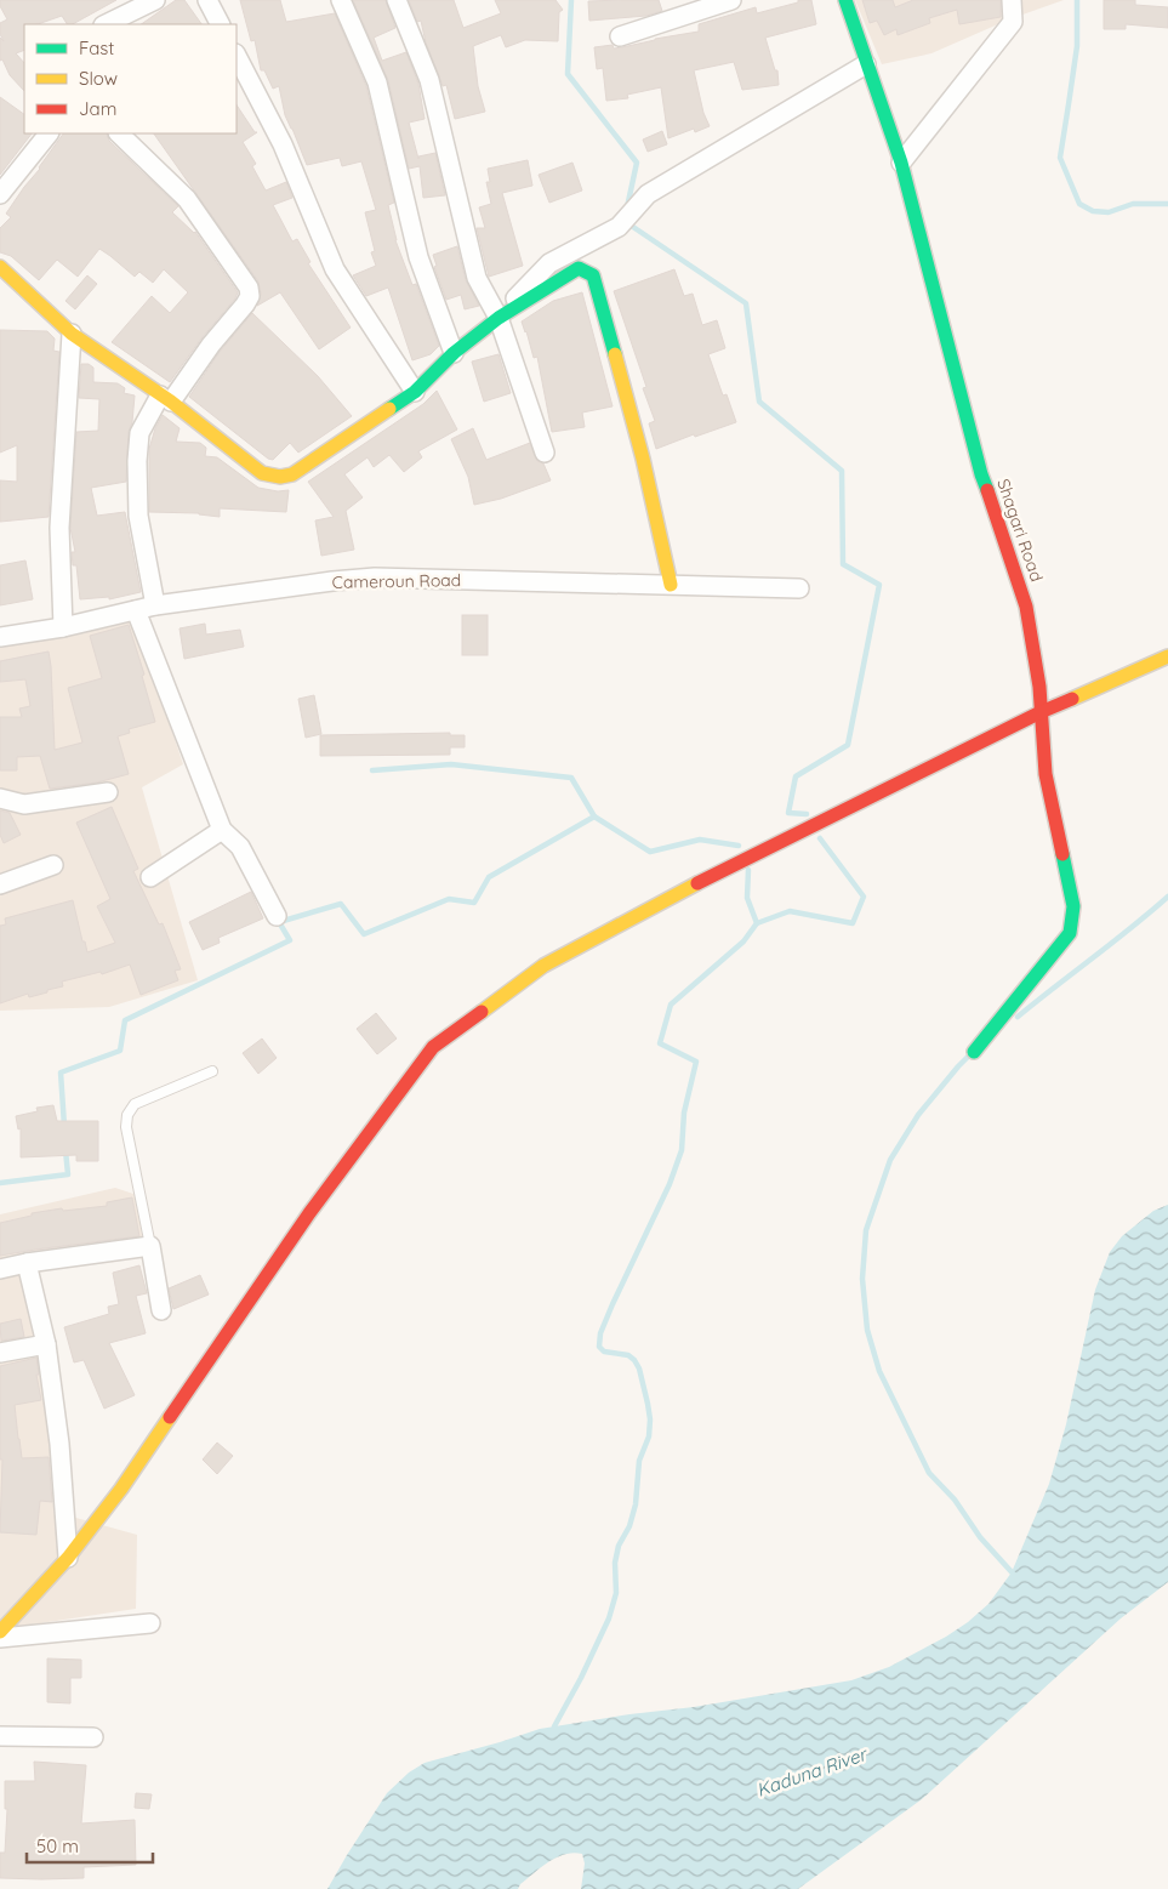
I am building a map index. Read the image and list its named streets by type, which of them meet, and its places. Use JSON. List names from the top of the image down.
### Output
{
  "streets": {
    "street": ["Shagari Road", "Cameroun Road"]
  },
  "water": ["Kaduna River"],
  "legend": ["Fast", "Slow", "Jam"],
  "scale_bar": "50 m"
}
